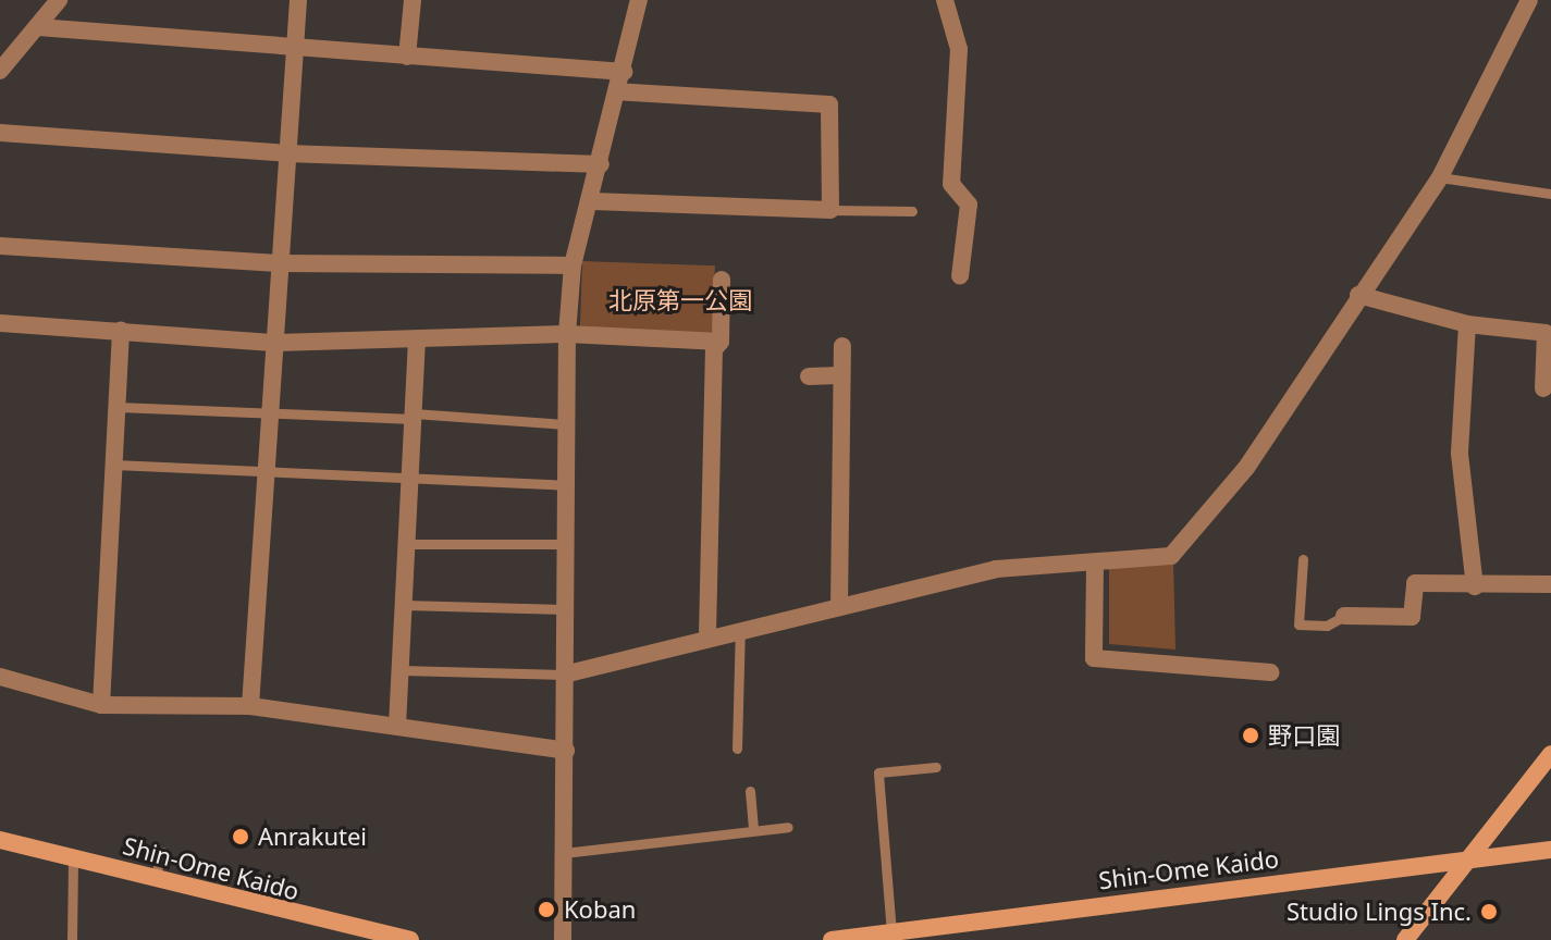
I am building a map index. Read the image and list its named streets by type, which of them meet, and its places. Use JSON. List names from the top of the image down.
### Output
{
  "streets": {
    "main road": ["Shin-Ome Kaido"]
  },
  "parks": ["北原第一公園"],
  "places": [
    "野口園",
    "Anrakutei",
    "Koban",
    "Studio Lings Inc."
  ]
}
